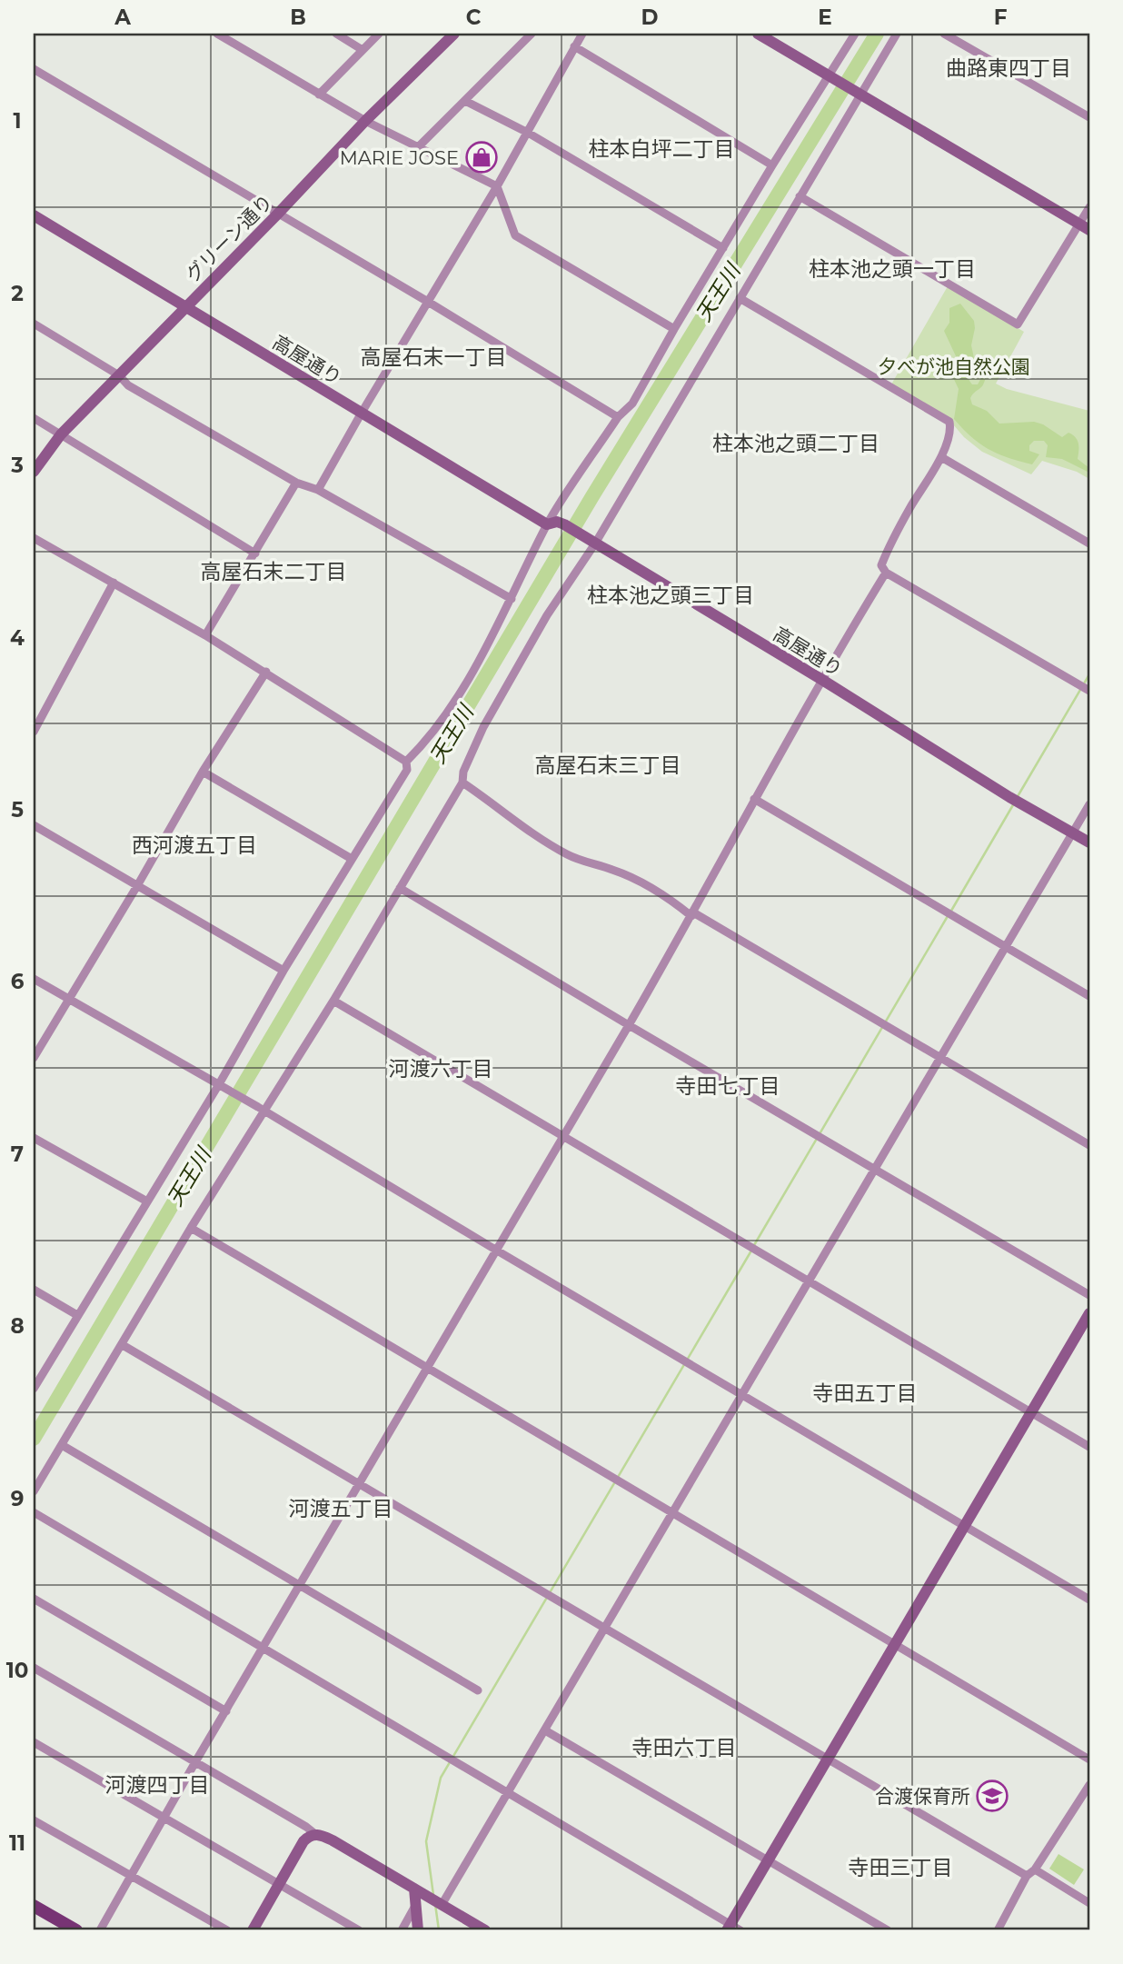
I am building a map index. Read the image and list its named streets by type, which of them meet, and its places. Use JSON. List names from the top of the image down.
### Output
{
  "streets": {
    "street": ["グリーン通り", "高屋通り"]
  },
  "crossings": [
    ["グリーン通り", "高屋通り"]
  ],
  "districts": [
    "曲路東四丁目",
    "柱本白坪二丁目",
    "柱本池之頭一丁目",
    "高屋石末一丁目",
    "柱本池之頭二丁目",
    "高屋石末二丁目",
    "柱本池之頭三丁目",
    "高屋石末三丁目",
    "西河渡五丁目",
    "河渡六丁目",
    "寺田七丁目",
    "寺田五丁目",
    "河渡五丁目",
    "寺田六丁目",
    "河渡四丁目",
    "寺田三丁目"
  ],
  "water": ["天王川"],
  "parks": ["夕べが池自然公園"],
  "places": {
    "shop": ["MARIE JOSE"],
    "school or university": ["合渡保育所"]
  },
  "grid": {
    "columns": [
      "A",
      "B",
      "C",
      "D",
      "E",
      "F"
    ],
    "rows": [
      "1",
      "2",
      "3",
      "4",
      "5",
      "6",
      "7",
      "8",
      "9",
      "10",
      "11"
    ]
  }
}
